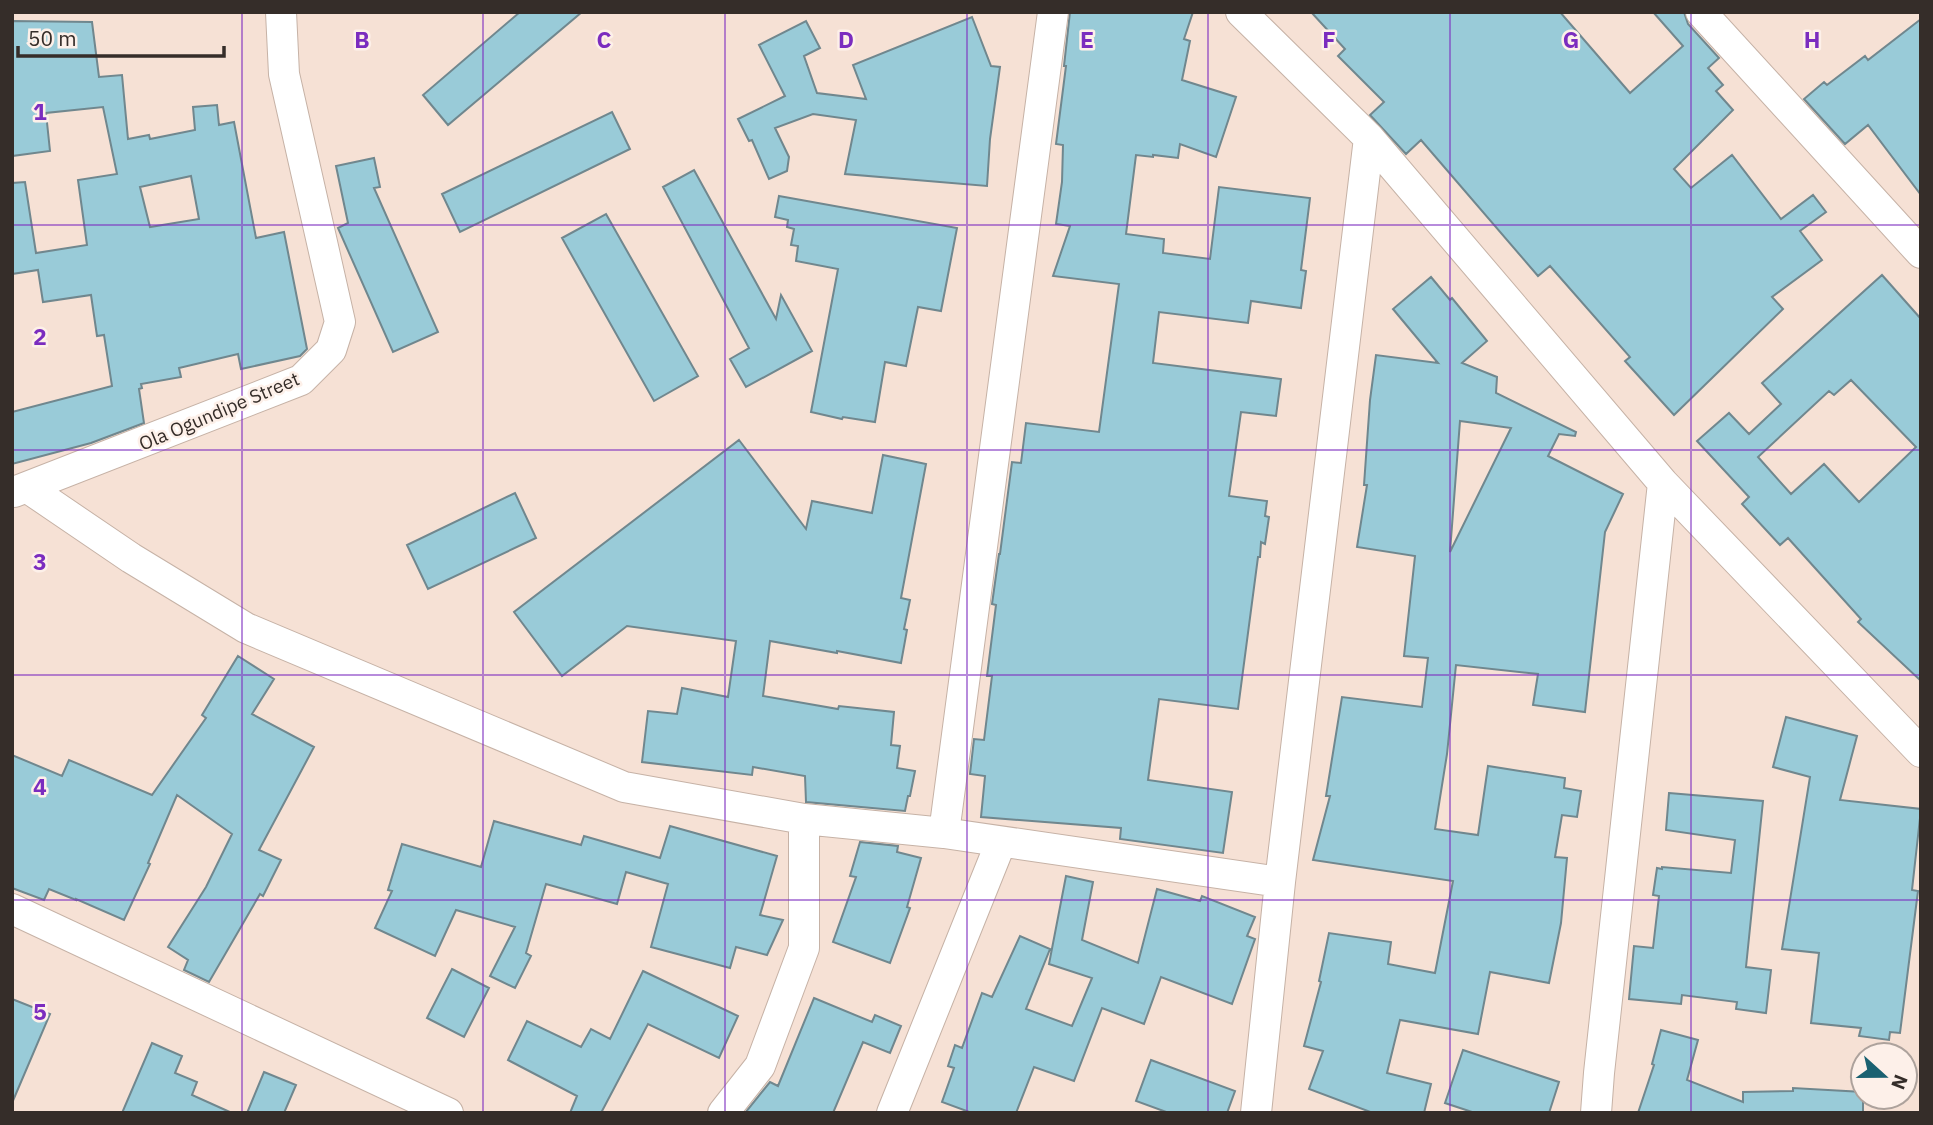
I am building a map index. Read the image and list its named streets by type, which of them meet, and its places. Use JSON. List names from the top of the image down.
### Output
{
  "streets": {
    "street": ["Ola Ogundipe Street"]
  },
  "scale_bar": "50 m",
  "north": "right",
  "grid": {
    "columns": [
      "B",
      "C",
      "D",
      "E",
      "F",
      "G",
      "H"
    ],
    "rows": [
      "1",
      "2",
      "3",
      "4",
      "5"
    ]
  }
}
